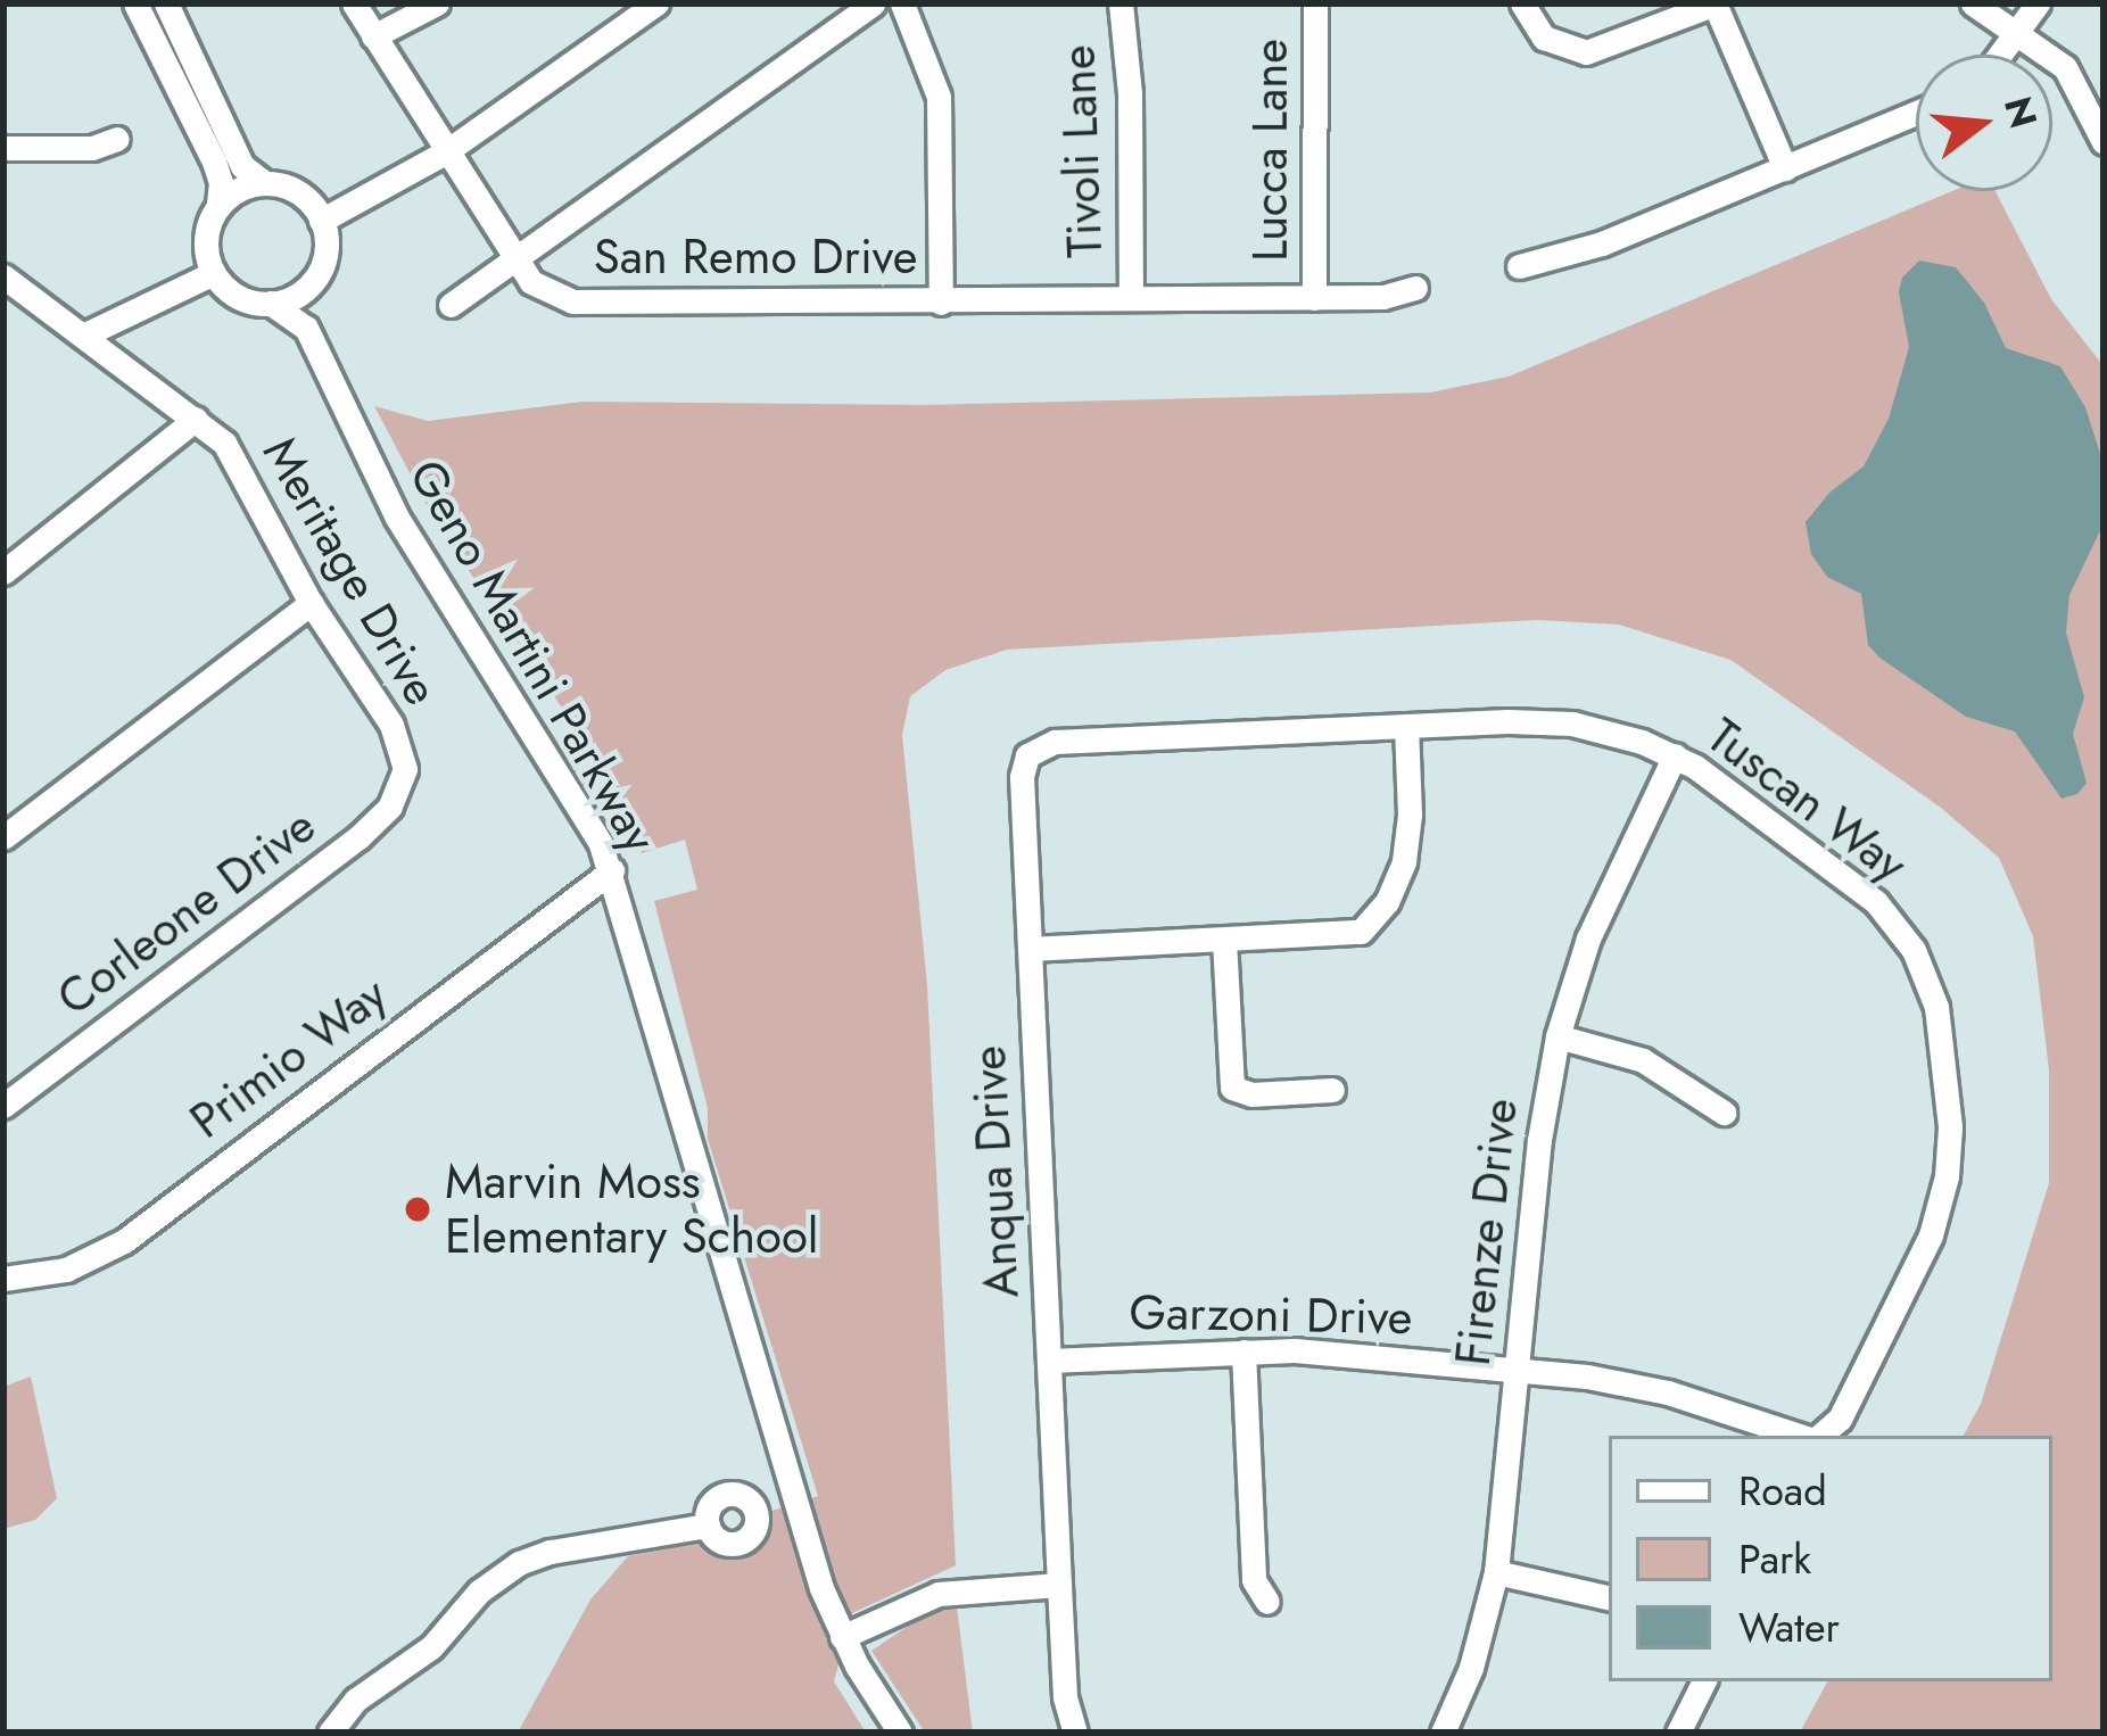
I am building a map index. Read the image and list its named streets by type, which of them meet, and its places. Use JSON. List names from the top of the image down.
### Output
{
  "streets": {
    "street": [
      "Lucca Lane",
      "Tivoli Lane",
      "San Remo Drive",
      "Meritage Drive",
      "Geno Martini Parkway",
      "Tuscan Way",
      "Corleone Drive",
      "Primio Way",
      "Anqua Drive",
      "Firenze Drive",
      "Garzoni Drive"
    ]
  },
  "crossings": [
    ["Lucca Lane", "San Remo Drive"],
    ["Tivoli Lane", "San Remo Drive"],
    ["Meritage Drive", "Corleone Drive"],
    ["Geno Martini Parkway", "Primio Way"],
    ["Tuscan Way", "Anqua Drive"],
    ["Tuscan Way", "Firenze Drive"],
    ["Anqua Drive", "Garzoni Drive"],
    ["Firenze Drive", "Garzoni Drive"]
  ],
  "places": ["Marvin Moss Elementary School"],
  "legend": ["Road", "Park", "Water"],
  "north": "right"
}
